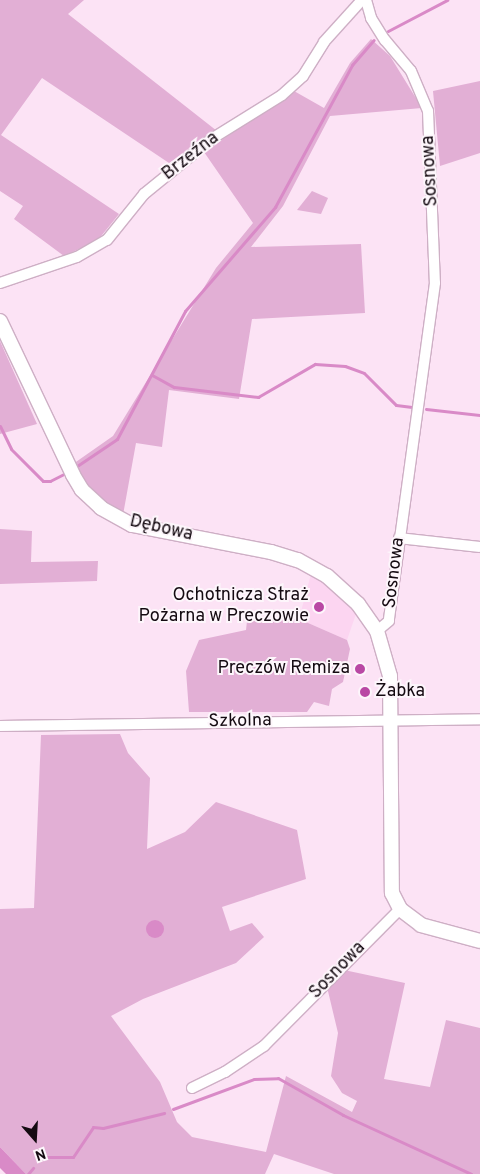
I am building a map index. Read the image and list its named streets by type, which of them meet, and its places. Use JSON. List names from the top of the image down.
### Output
{
  "streets": {
    "street": [
      "Brzeźna",
      "Sosnowa",
      "Dębowa",
      "Szkolna"
    ]
  },
  "crossings": [
    ["Brzeźna", "Sosnowa"],
    ["Sosnowa", "Dębowa"],
    ["Sosnowa", "Szkolna"]
  ],
  "places": ["Ochotnicza Straż Pożarna w Preczowie", "Preczów Remiza", "Żabka"],
  "north": "bottom"
}
